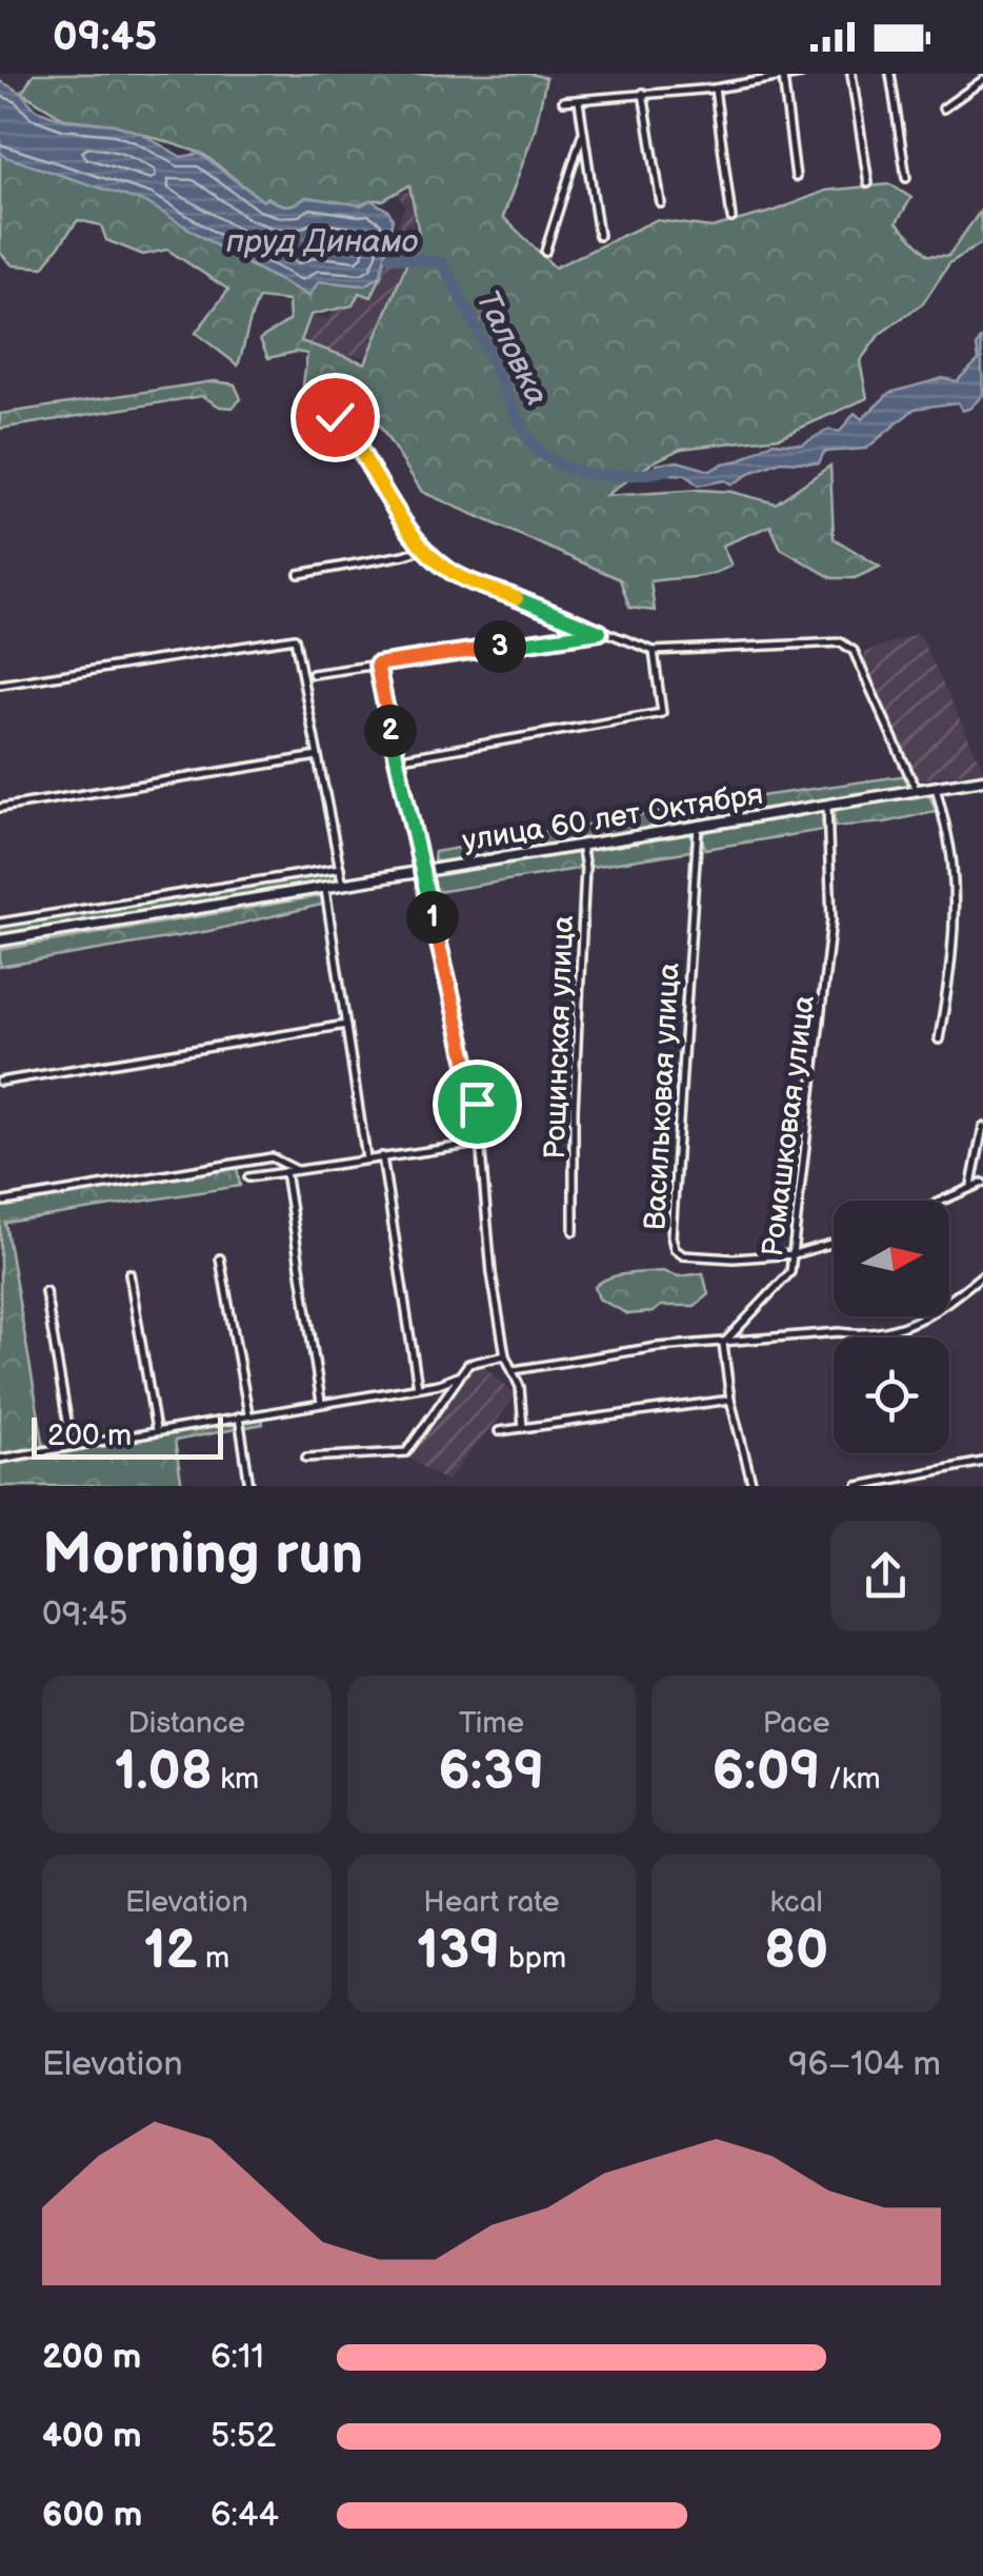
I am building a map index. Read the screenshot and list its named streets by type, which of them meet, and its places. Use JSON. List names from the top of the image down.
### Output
{
  "streets": {
    "street": [
      "улица 60 лет Октября",
      "Рощинская улица",
      "Васильковая улица",
      "Ромашковая улица"
    ]
  },
  "crossings": [
    ["улица 60 лет Октября", "Рощинская улица"],
    ["улица 60 лет Октября", "Васильковая улица"],
    ["улица 60 лет Октября", "Ромашковая улица"],
    ["Васильковая улица", "Ромашковая улица"]
  ],
  "water": ["пруд Динамо", "Таловка"],
  "scale_bar": "200 m",
  "north": "right",
  "page": {
    "status": "09:45",
    "pins": ["3", "2", "1"],
    "scale": "200 m",
    "heading": ["Morning run", "09:45"],
    "stats": [
      ["Distance", "1.08 km"],
      ["Time", "6:39"],
      ["Pace", "6:09 /km"],
      ["Elevation", "12 m"],
      ["Heart rate", "139 bpm"],
      ["kcal", "80"]
    ],
    "chart": ["Elevation", "96–104 m"],
    "list": [
      {
        "name": "200 m",
        "note": "6:11"
      },
      {
        "name": "400 m",
        "note": "5:52"
      },
      {
        "name": "600 m",
        "note": "6:44"
      }
    ]
  }
}
